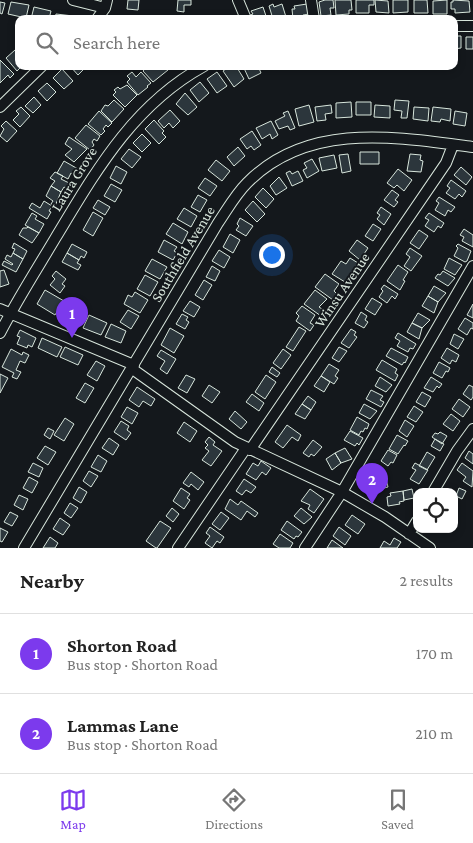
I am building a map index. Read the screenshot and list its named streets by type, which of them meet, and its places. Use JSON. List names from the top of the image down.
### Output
{
  "streets": {
    "street": ["Laura Grove", "Southfield Avenue", "Winsu Avenue"]
  },
  "crossings": [
    ["Southfield Avenue", "Winsu Avenue"]
  ],
  "page": {
    "search": "Search here",
    "pins": ["1", "2"],
    "heading": ["Nearby", "2 results"],
    "list": [
      {
        "mark": "1",
        "name": "Shorton Road",
        "note": "Bus stop · Shorton Road",
        "value": "170 m"
      },
      {
        "mark": "2",
        "name": "Lammas Lane",
        "note": "Bus stop · Shorton Road",
        "value": "210 m"
      }
    ],
    "nav": ["Map", "Directions", "Saved"]
  }
}
